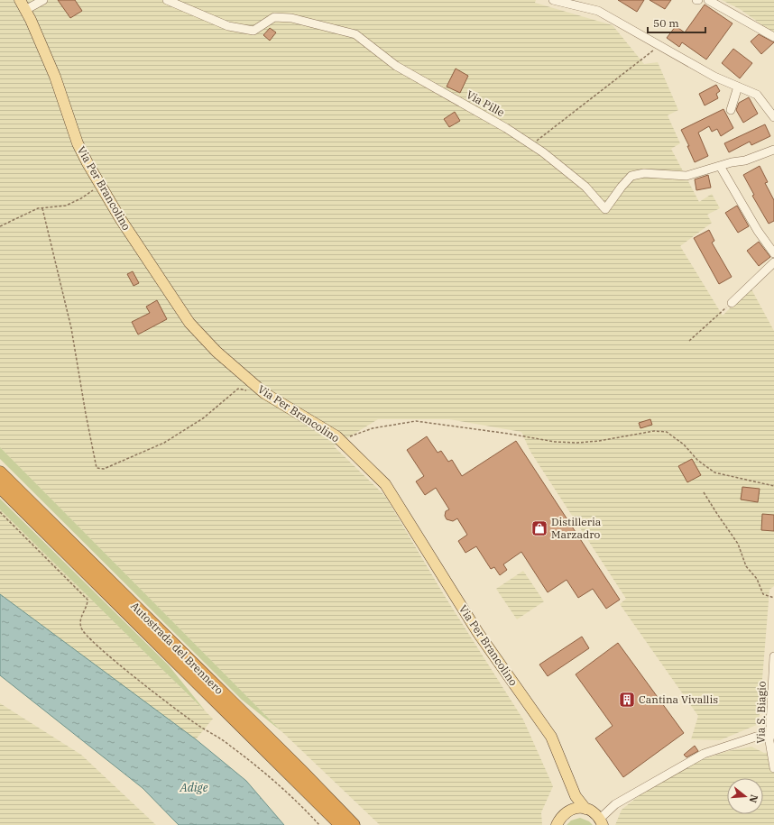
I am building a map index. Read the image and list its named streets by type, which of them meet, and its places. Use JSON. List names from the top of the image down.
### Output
{
  "streets": {
    "highway": ["Autostrada del Brennero"],
    "main road": ["Via Per Brancolino"],
    "street": ["Via Pille", "Via S. Biagio"]
  },
  "water": ["Adige"],
  "places": {
    "shop": ["Distilleria Marzadro"],
    "building": ["Cantina Vivallis"]
  },
  "scale_bar": "50 m",
  "north": "right"
}
